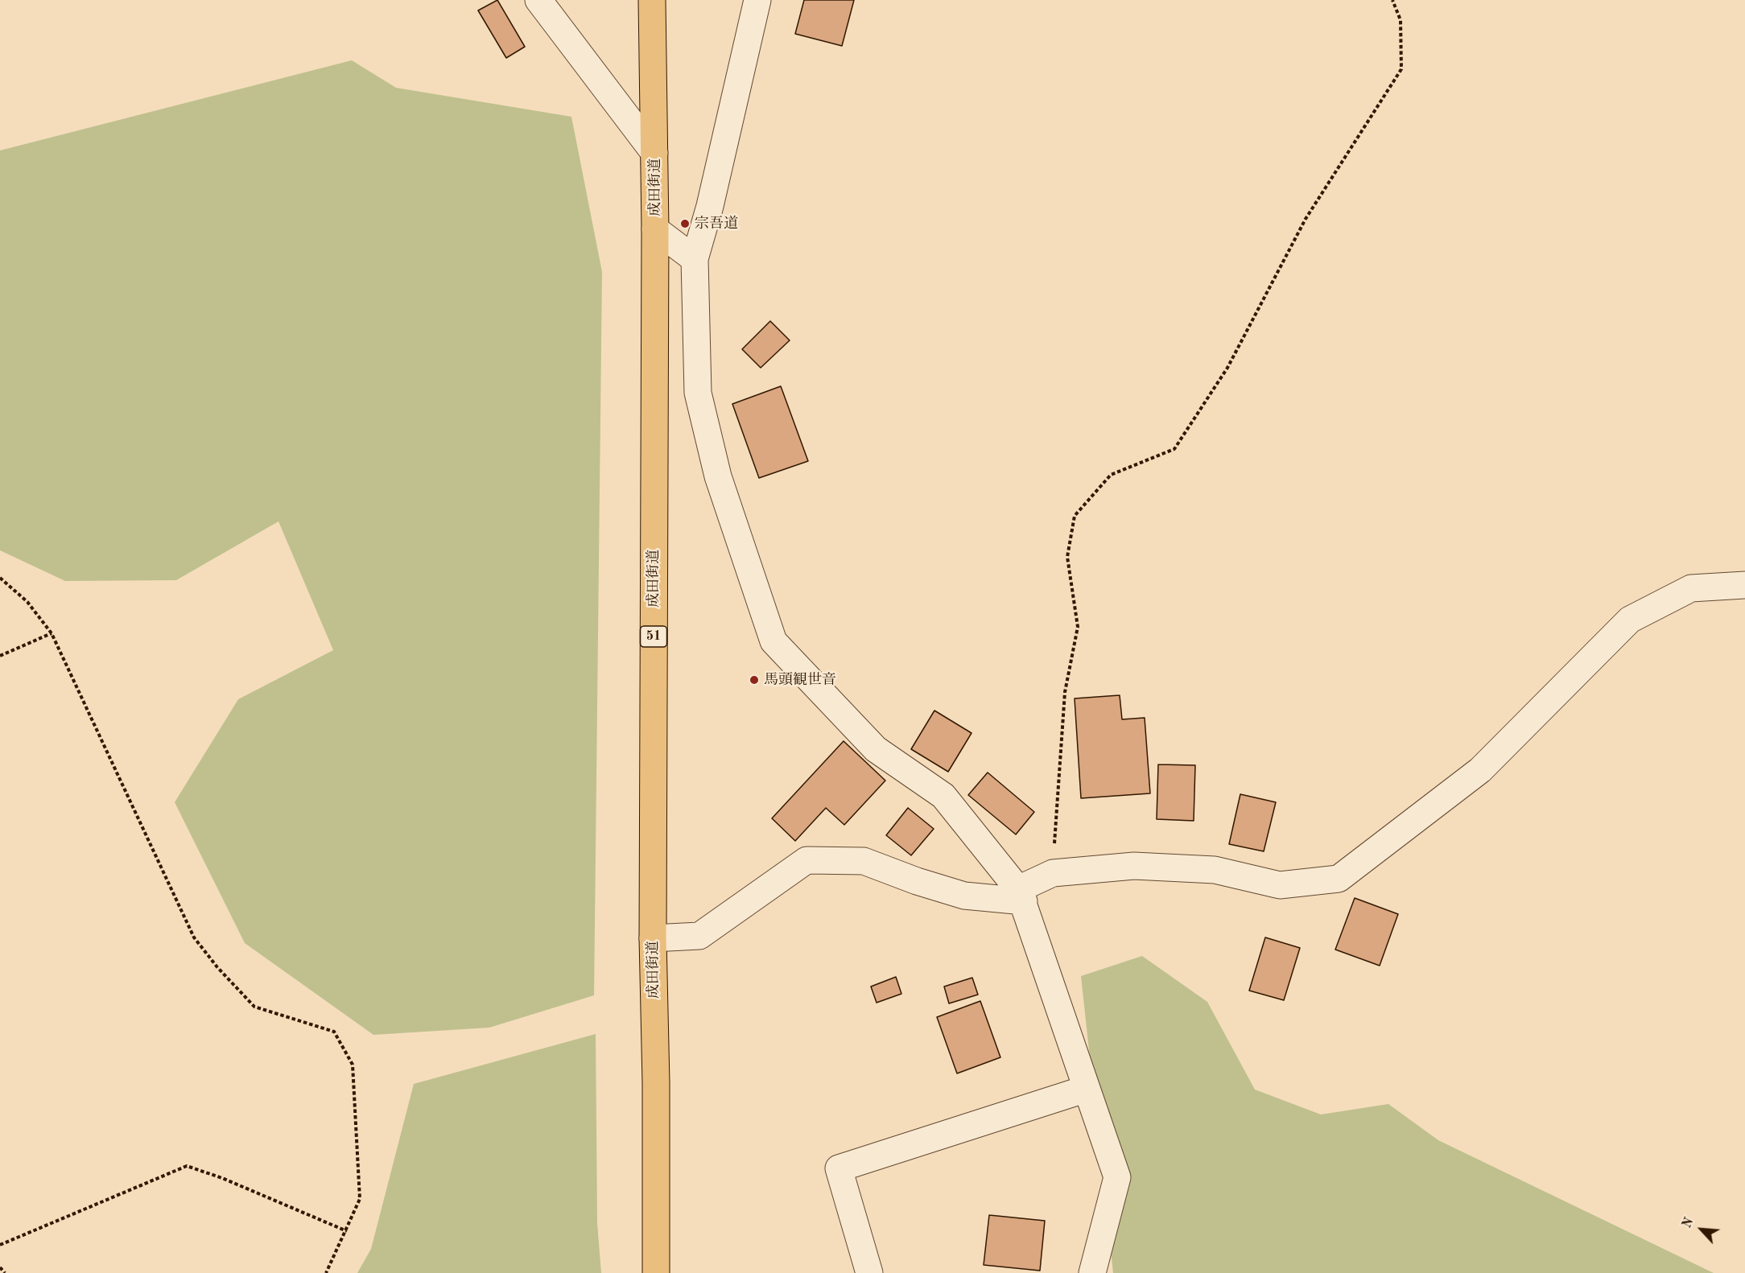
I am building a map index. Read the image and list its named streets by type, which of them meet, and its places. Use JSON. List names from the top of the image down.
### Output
{
  "streets": {
    "highway": ["成田街道", "51"]
  },
  "places": ["宗吾道", "馬頭観世音"],
  "north": "top left"
}
